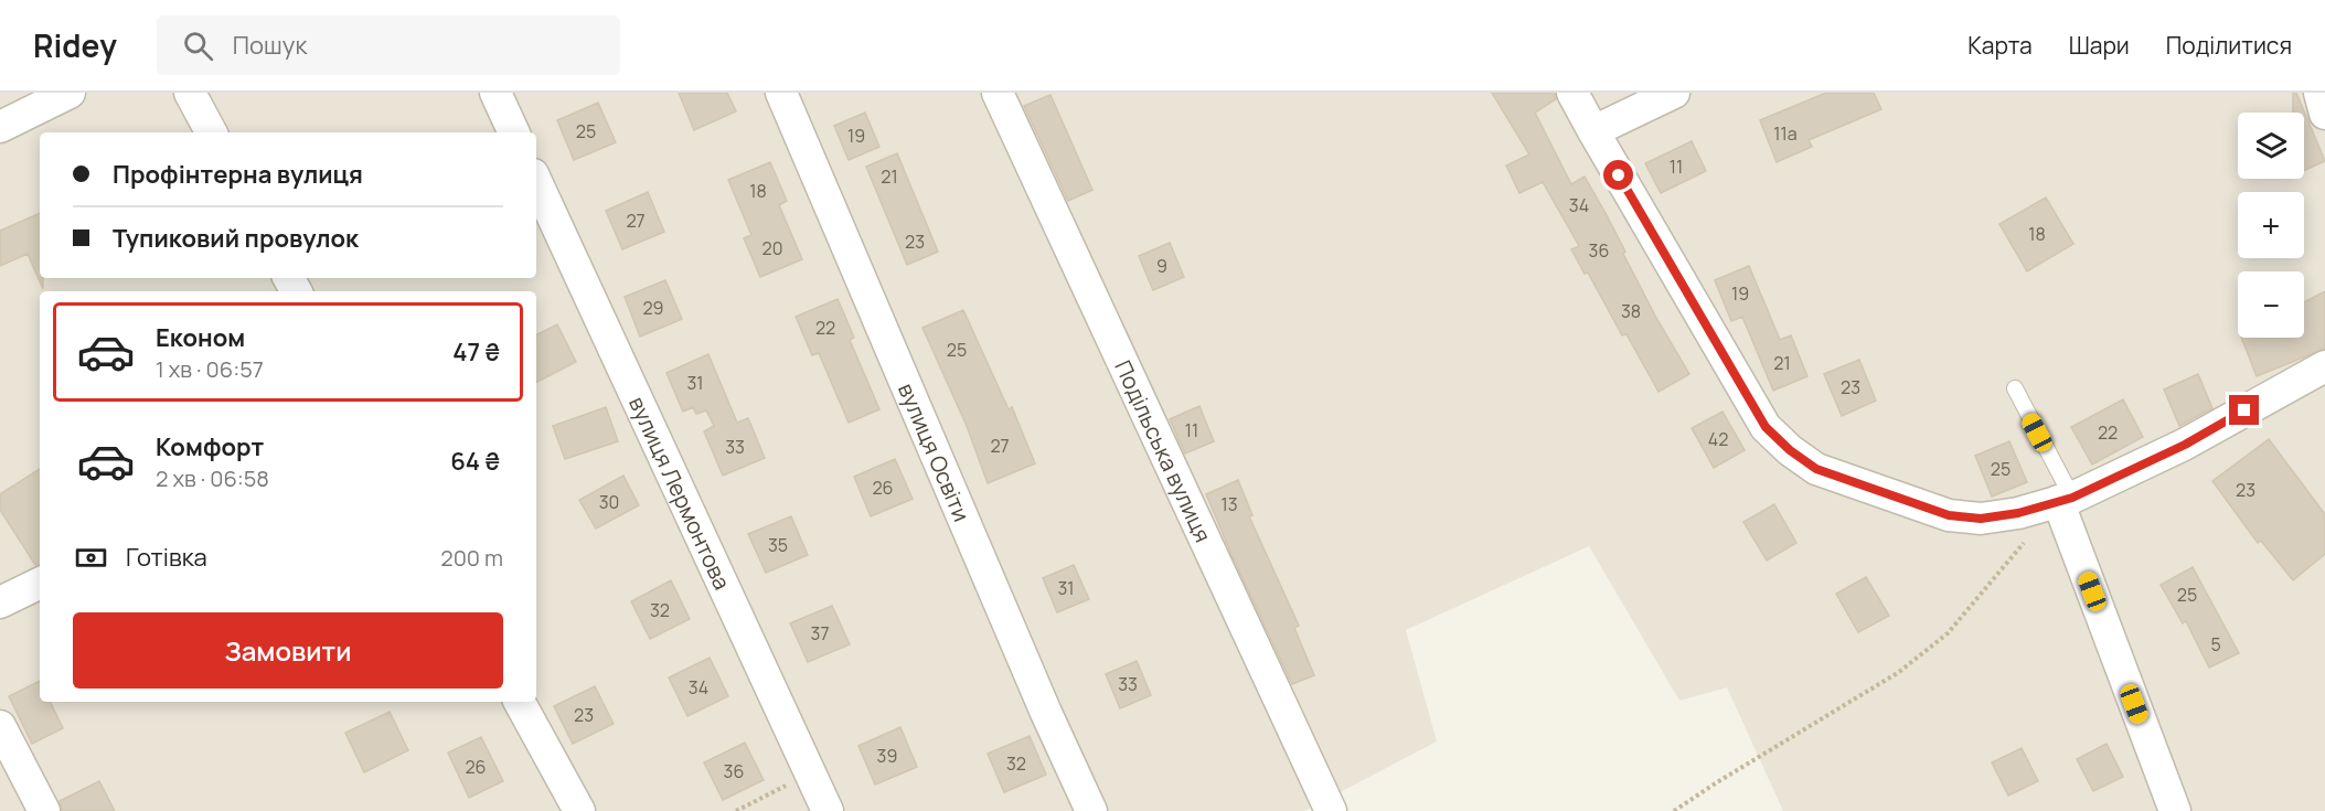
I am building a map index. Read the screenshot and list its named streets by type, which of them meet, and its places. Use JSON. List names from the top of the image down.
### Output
{
  "streets": {
    "street": ["Подільська вулиця", "вулиця Освіти", "вулиця Лермонтова"]
  },
  "house_numbers": [
    "25",
    "11а",
    "19",
    "11",
    "21",
    "18",
    "34",
    "27",
    "18",
    "23",
    "20",
    "36",
    "9",
    "19",
    "29",
    "38",
    "22",
    "25",
    "21",
    "31",
    "23",
    "11",
    "22",
    "42",
    "27",
    "33",
    "25",
    "26",
    "23",
    "30",
    "13",
    "35",
    "31",
    "25",
    "32",
    "37",
    "5",
    "33",
    "34",
    "23",
    "39",
    "32",
    "26",
    "36"
  ],
  "page": {
    "header": "Ridey",
    "search": "Пошук",
    "nav": ["Карта", "Шари", "Поділитися"],
    "map_buttons": ["+", "−"],
    "banner": ["Профінтерна вулиця", "Тупиковий провулок"],
    "list": [
      {
        "name": "Економ",
        "note": "1 хв · 06:57",
        "value": "47 ₴"
      },
      {
        "name": "Комфорт",
        "note": "2 хв · 06:58",
        "value": "64 ₴"
      }
    ],
    "pay": ["Готівка", "200 m"],
    "buttons": "Замовити"
  }
}
